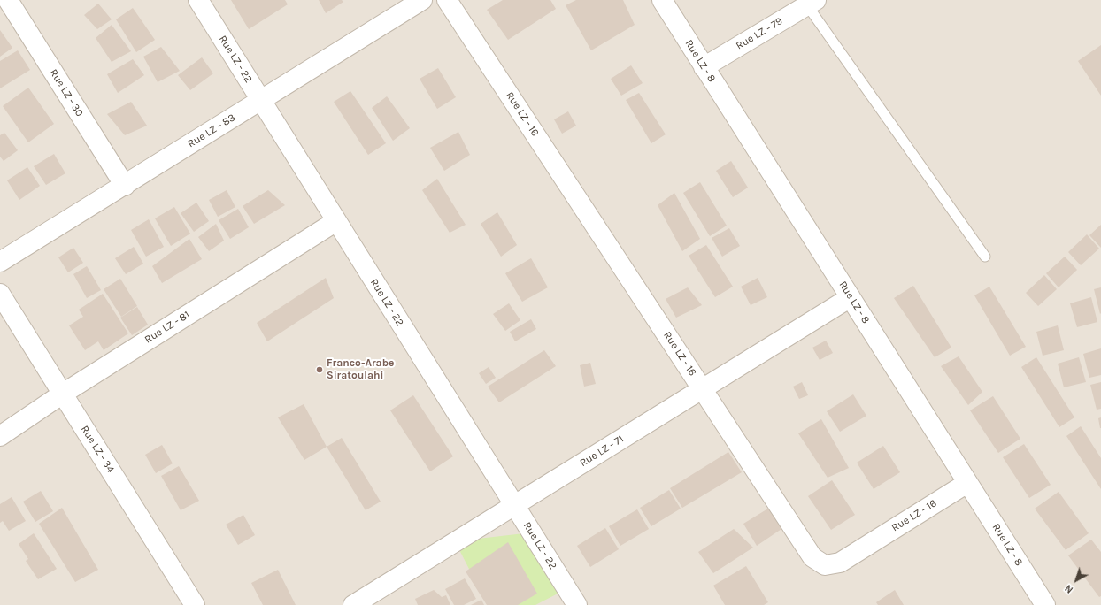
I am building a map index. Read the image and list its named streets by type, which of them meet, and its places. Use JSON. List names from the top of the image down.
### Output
{
  "streets": {
    "street": [
      "Rue LZ - 79",
      "Rue LZ - 22",
      "Rue LZ - 8",
      "Rue LZ - 30",
      "Rue LZ - 16",
      "Rue LZ - 83",
      "Rue LZ - 81",
      "Rue LZ - 34",
      "Rue LZ - 71"
    ]
  },
  "crossings": [
    ["Rue LZ - 79", "Rue LZ - 8"],
    ["Rue LZ - 22", "Rue LZ - 83"],
    ["Rue LZ - 22", "Rue LZ - 81"],
    ["Rue LZ - 22", "Rue LZ - 71"],
    ["Rue LZ - 8", "Rue LZ - 16"],
    ["Rue LZ - 8", "Rue LZ - 71"],
    ["Rue LZ - 30", "Rue LZ - 83"],
    ["Rue LZ - 16", "Rue LZ - 71"],
    ["Rue LZ - 81", "Rue LZ - 34"]
  ],
  "places": ["Franco-Arabe Siratoulahi"],
  "north": "bottom left"
}
